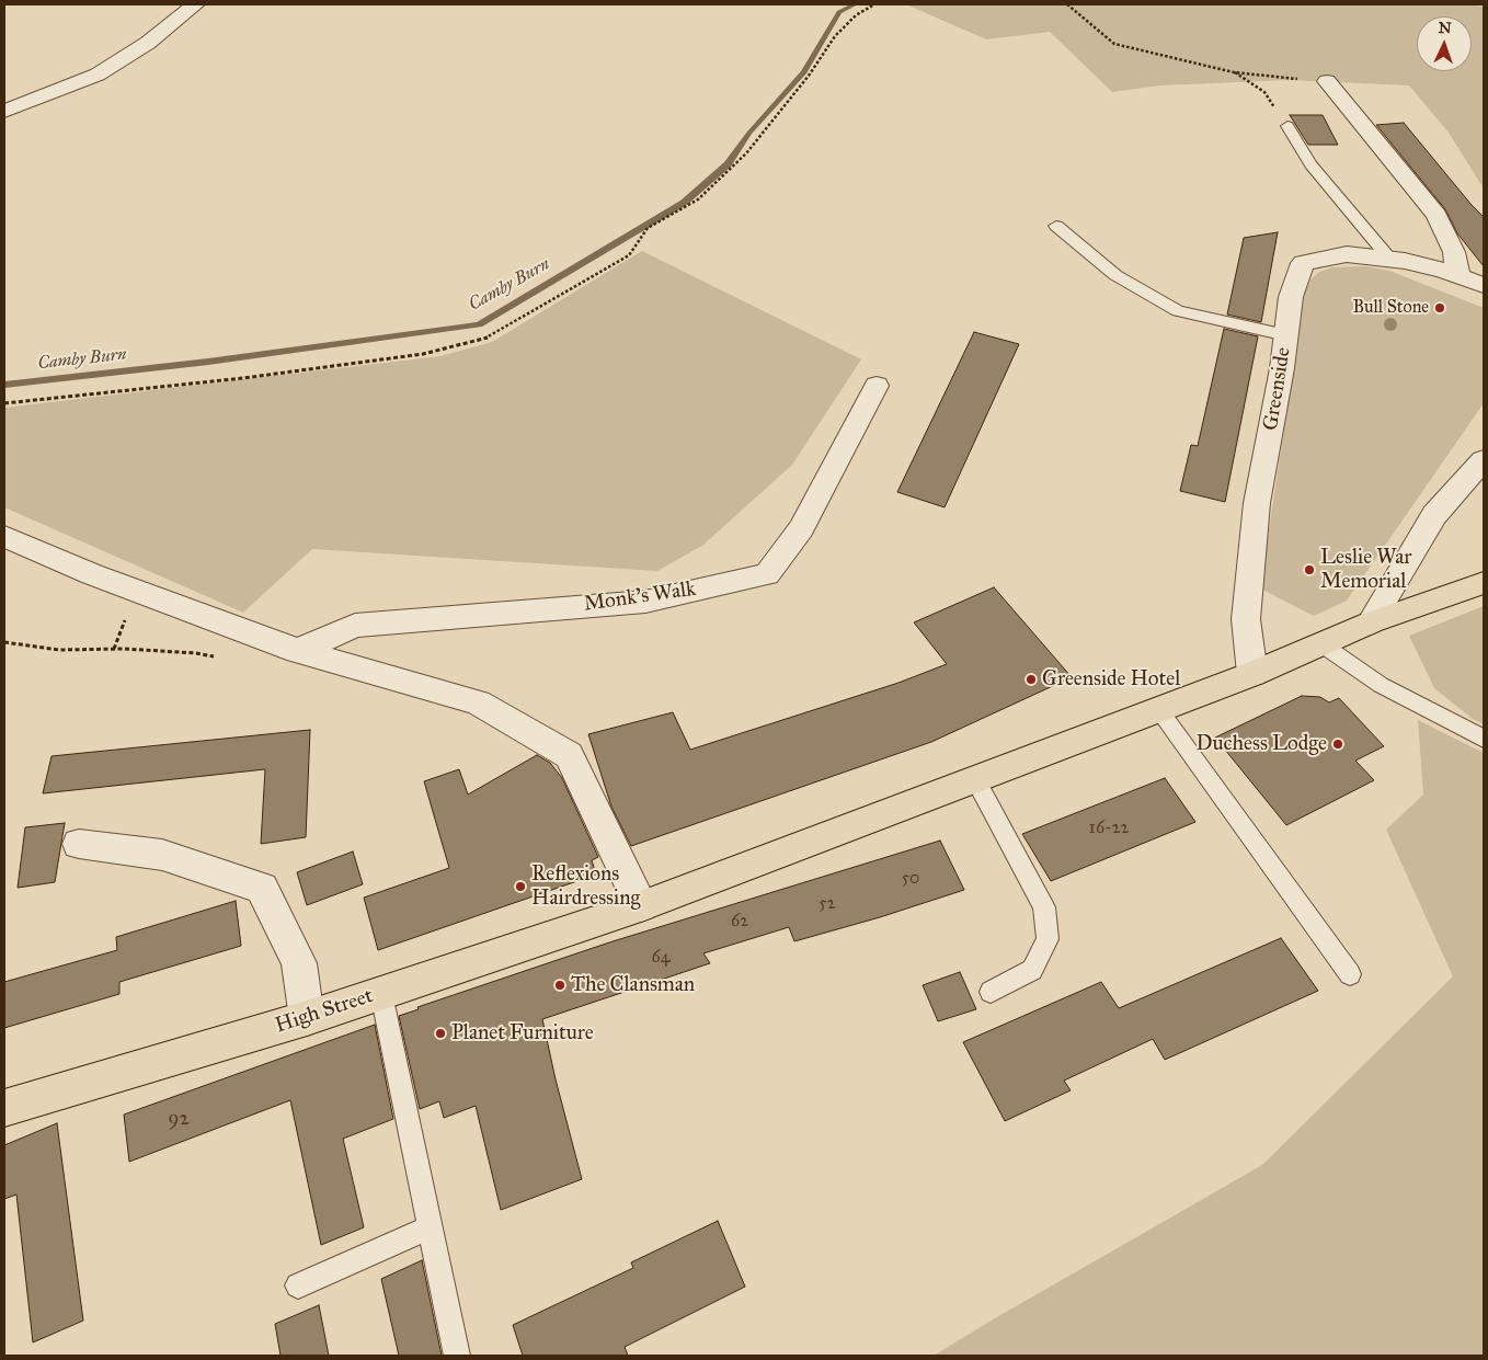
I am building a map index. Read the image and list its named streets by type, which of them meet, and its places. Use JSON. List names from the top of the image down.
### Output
{
  "streets": {
    "main road": ["High Street"],
    "street": ["Greenside", "Monk's Walk"]
  },
  "crossings": [
    ["Greenside", "High Street"]
  ],
  "water": ["Camby Burn"],
  "places": [
    "Bull Stone",
    "Leslie War Memorial",
    "Greenside Hotel",
    "Duchess Lodge",
    "Reflexions Hairdressing",
    "The Clansman",
    "Planet Furniture"
  ],
  "house_numbers": [
    "16-22",
    "50",
    "52",
    "62",
    "64",
    "92"
  ],
  "north": "top"
}
